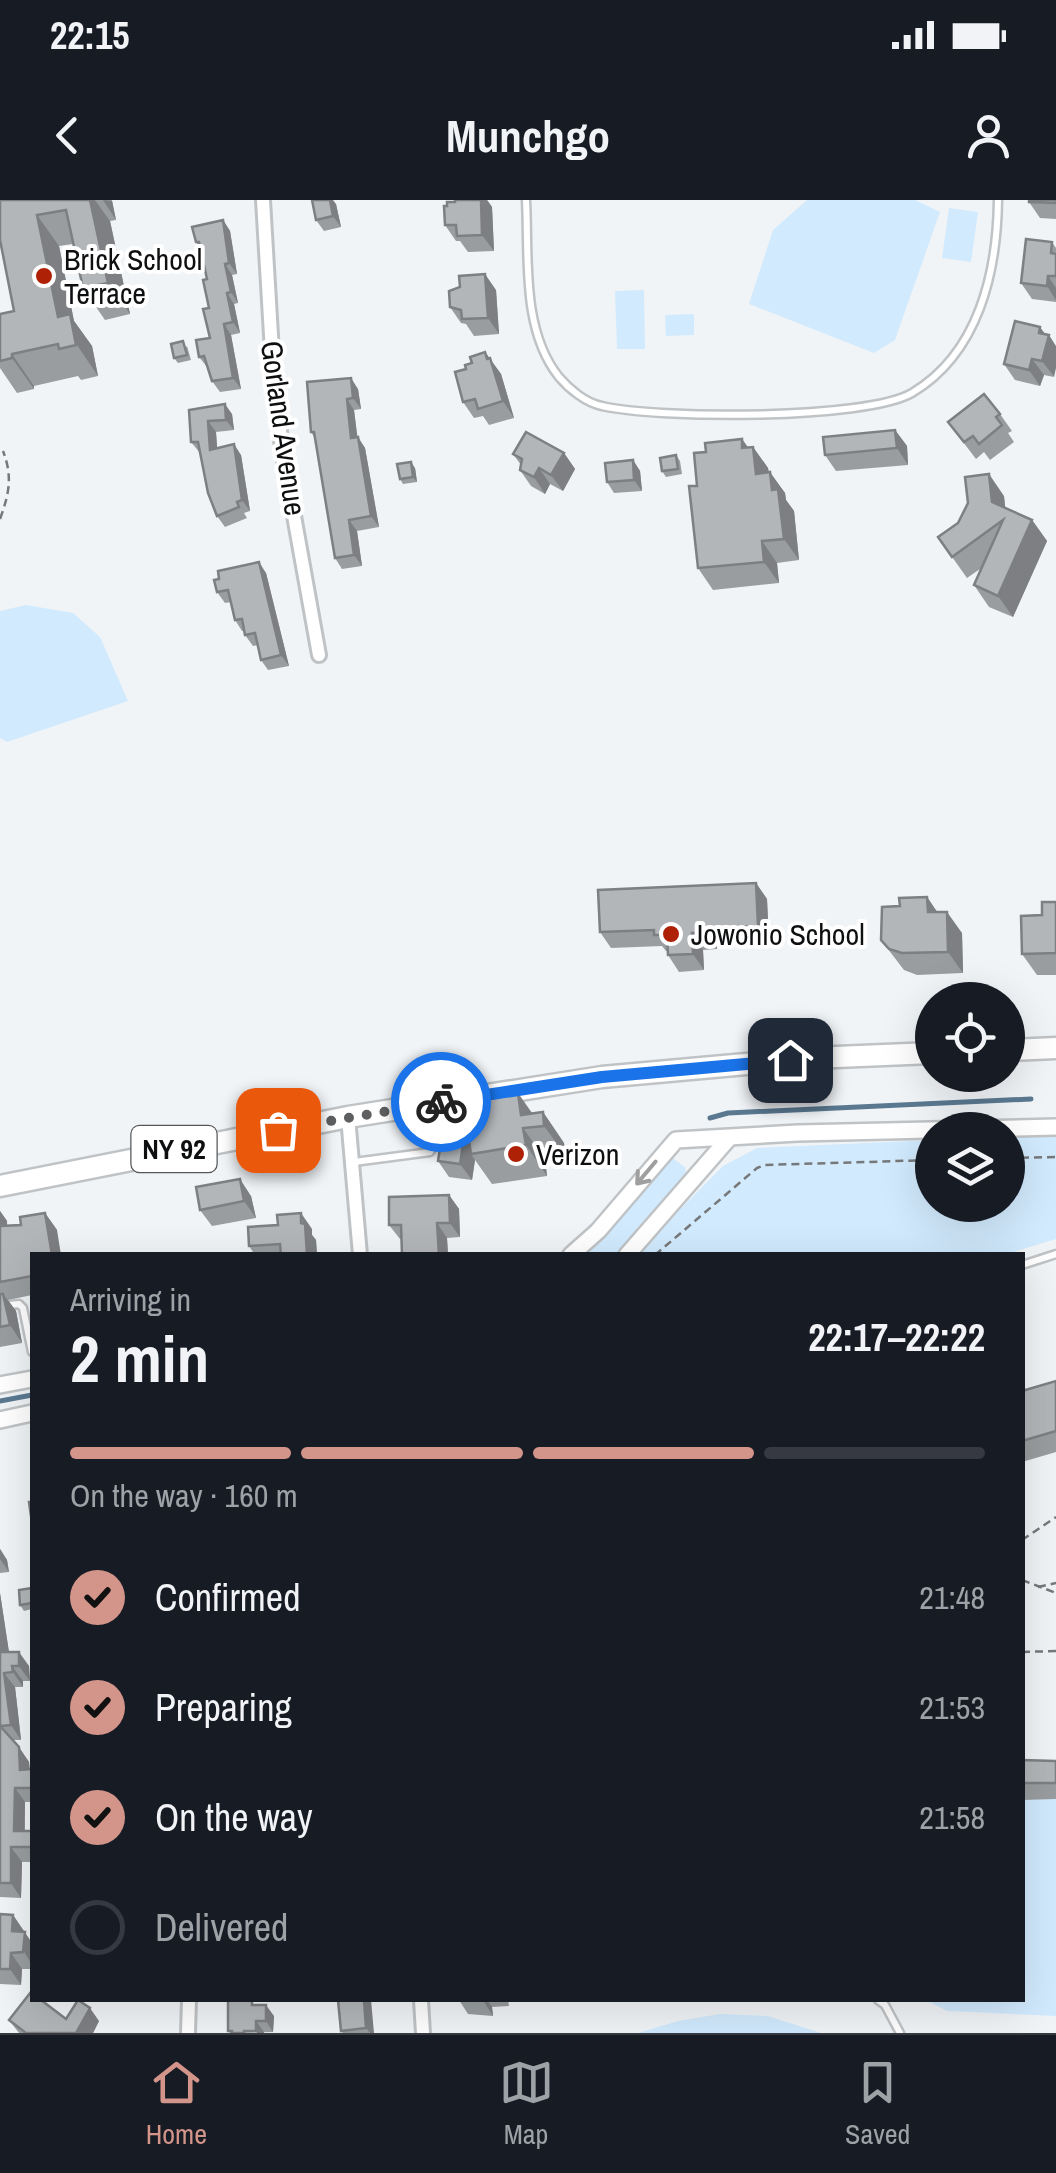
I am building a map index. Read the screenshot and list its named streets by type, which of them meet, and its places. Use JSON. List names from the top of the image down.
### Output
{
  "streets": {
    "main road": ["NY 92"],
    "street": ["Gorland Avenue"]
  },
  "places": ["Brick School Terrace", "Jowonio School", "Verizon"],
  "page": {
    "status": "22:15",
    "header": "Munchgo",
    "heading": ["2 min", "Arriving in", "22:17–22:22"],
    "bar": "On the way · 160 m",
    "list": [
      ["Confirmed", "21:48"],
      ["Preparing", "21:53"],
      ["On the way", "21:58"],
      "Delivered"
    ],
    "tabs": ["Home", "Map", "Saved"]
  }
}
